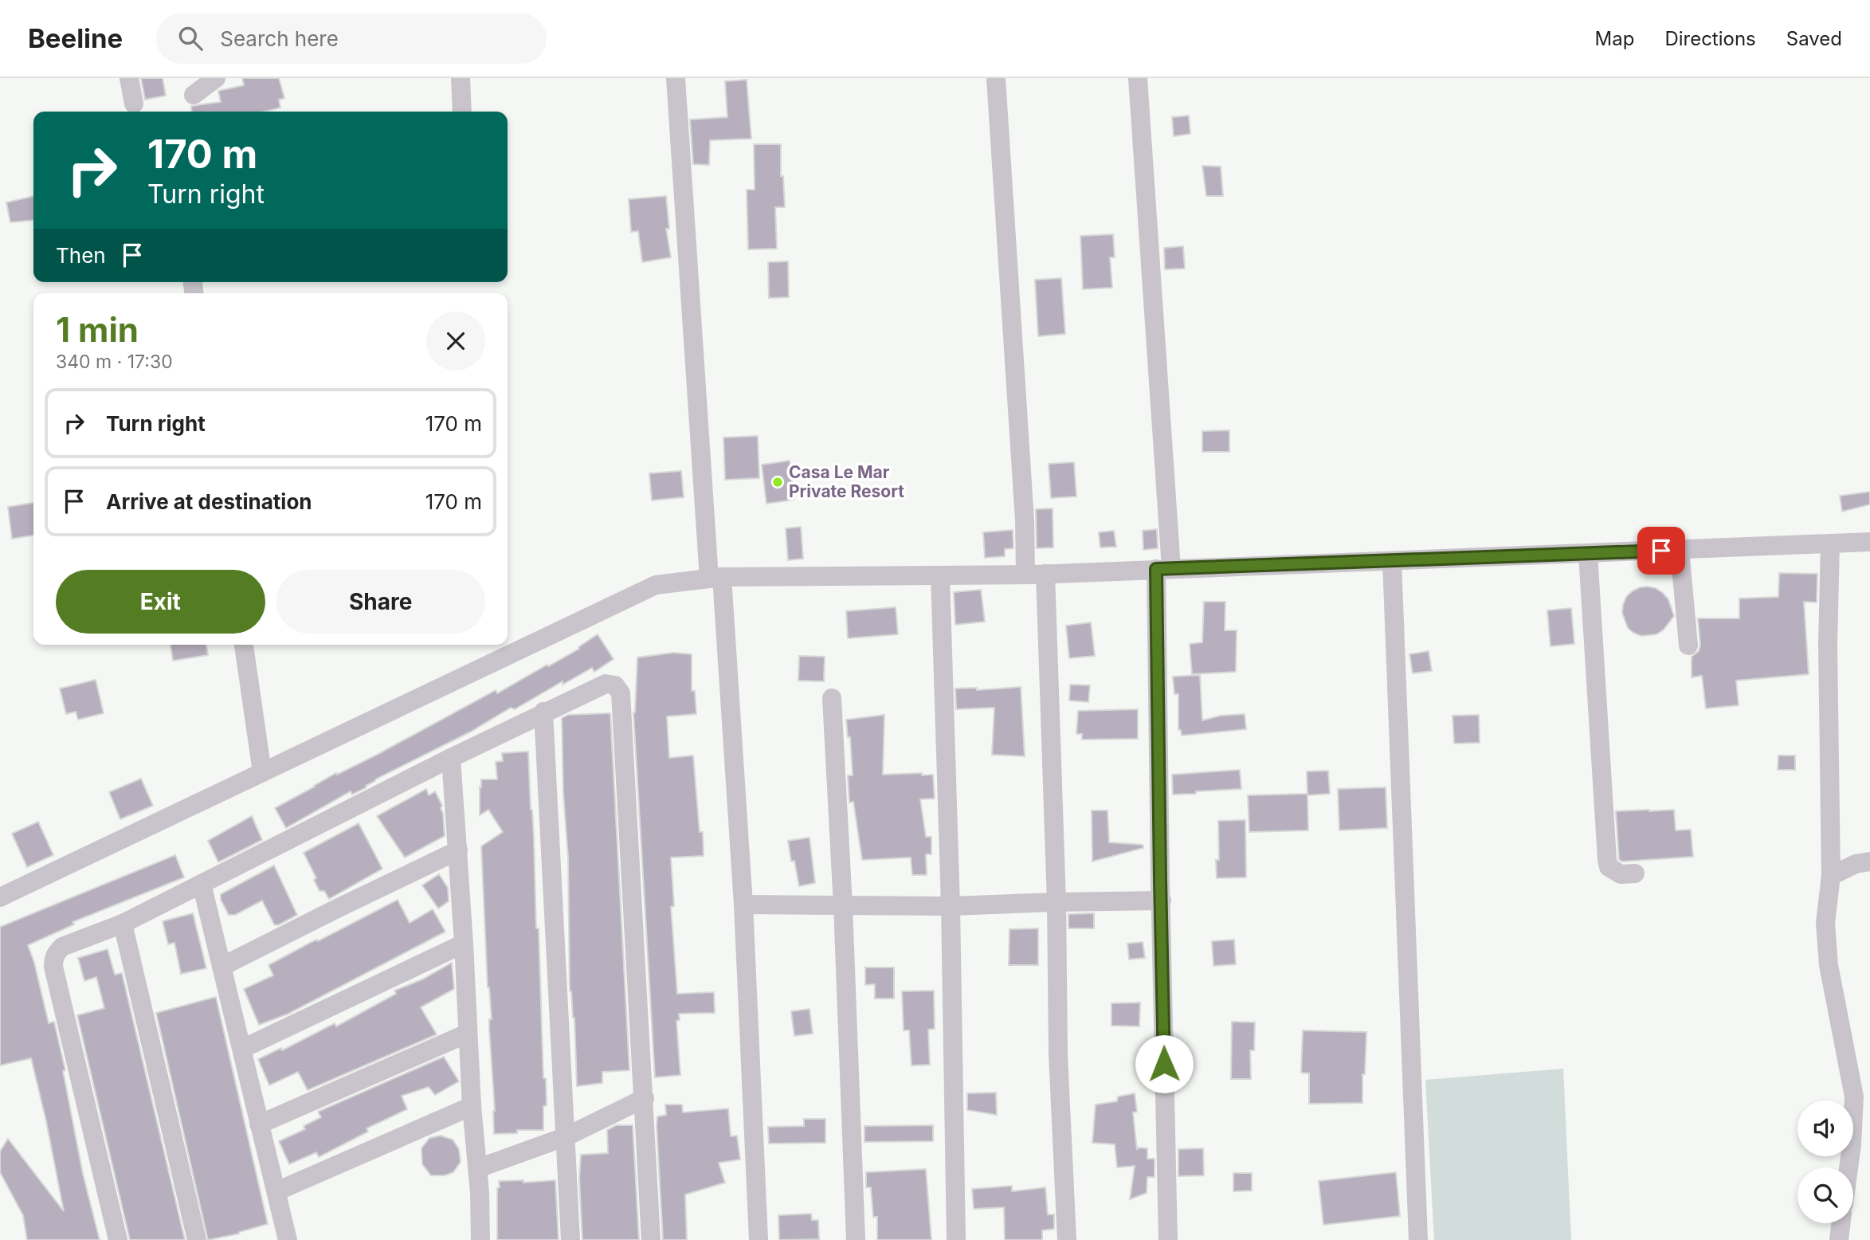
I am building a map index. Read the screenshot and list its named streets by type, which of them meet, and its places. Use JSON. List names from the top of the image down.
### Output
{
  "places": ["Casa Le Mar Private Resort"],
  "page": {
    "header": "Beeline",
    "search": "Search here",
    "nav": ["Map", "Directions", "Saved"],
    "turn": ["170 m", "Turn right"],
    "then": "Then",
    "heading": ["1 min", "340 m · 17:30"],
    "list": [
      {
        "name": "Turn right",
        "value": "170 m"
      },
      {
        "name": "Arrive at destination",
        "value": "170 m"
      }
    ],
    "buttons": ["Exit", "Share"]
  }
}
